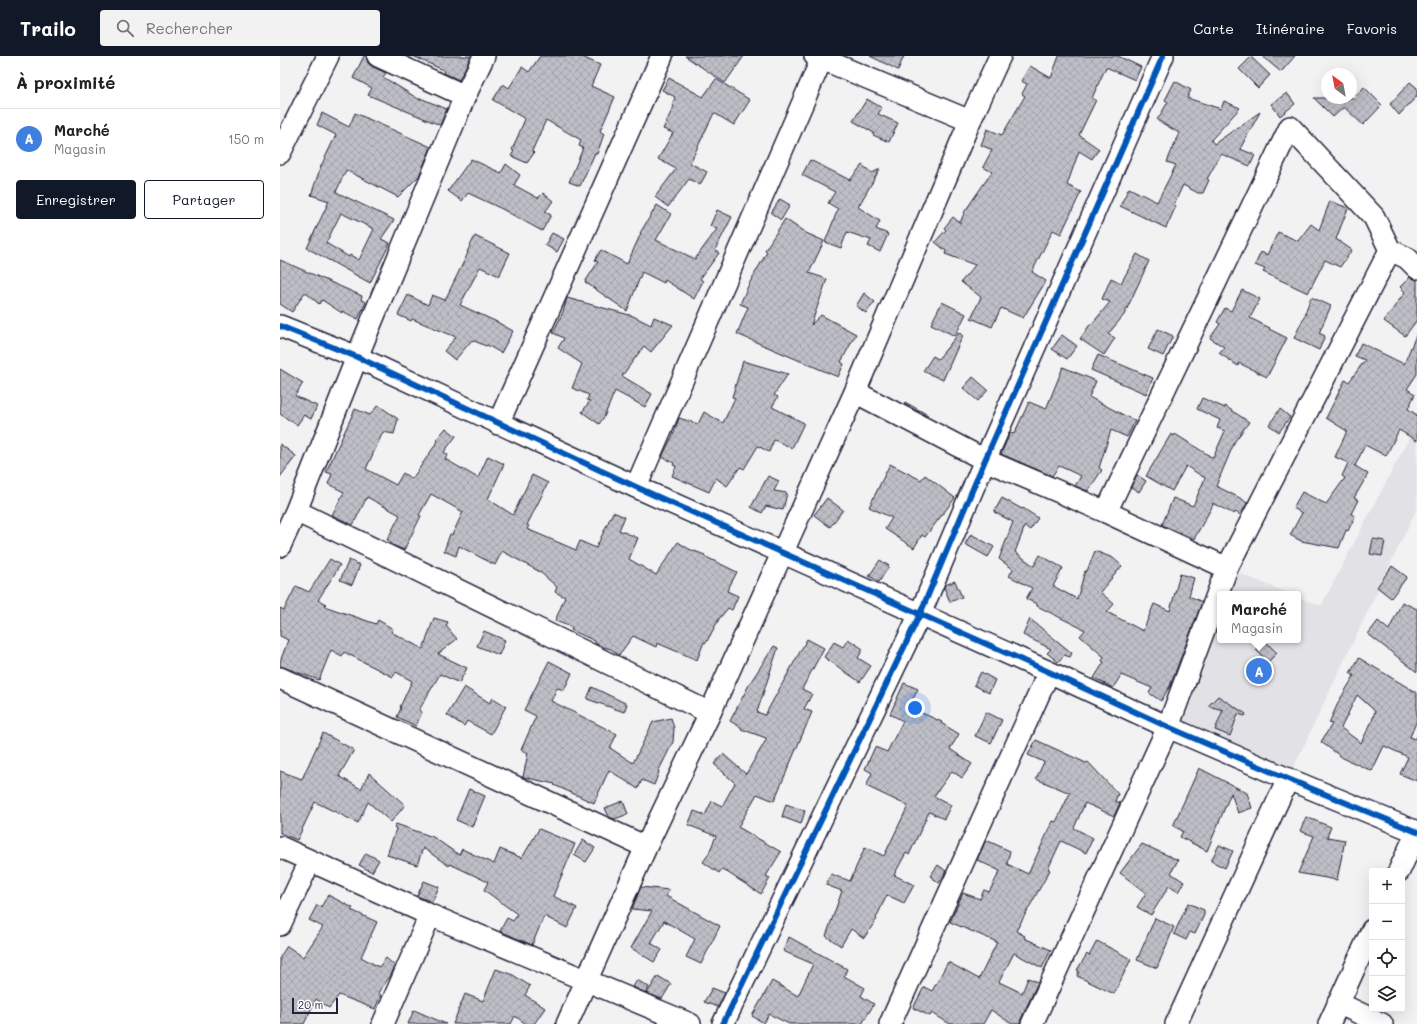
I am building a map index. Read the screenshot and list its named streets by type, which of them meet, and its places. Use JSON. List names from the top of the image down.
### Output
{
  "scale_bar": "20 m",
  "north": "top left",
  "page": {
    "header": "Trailo",
    "search": "Rechercher",
    "nav": ["Carte", "Itinéraire", "Favoris"],
    "heading": "À proximité",
    "list": [
      {
        "mark": "A",
        "name": "Marché",
        "note": "Magasin",
        "value": "150 m"
      }
    ],
    "buttons": ["Enregistrer", "Partager"],
    "popup": ["Marché", "Magasin"],
    "pins": "A",
    "map_buttons": ["+", "−"],
    "scale": "20 m"
  }
}
